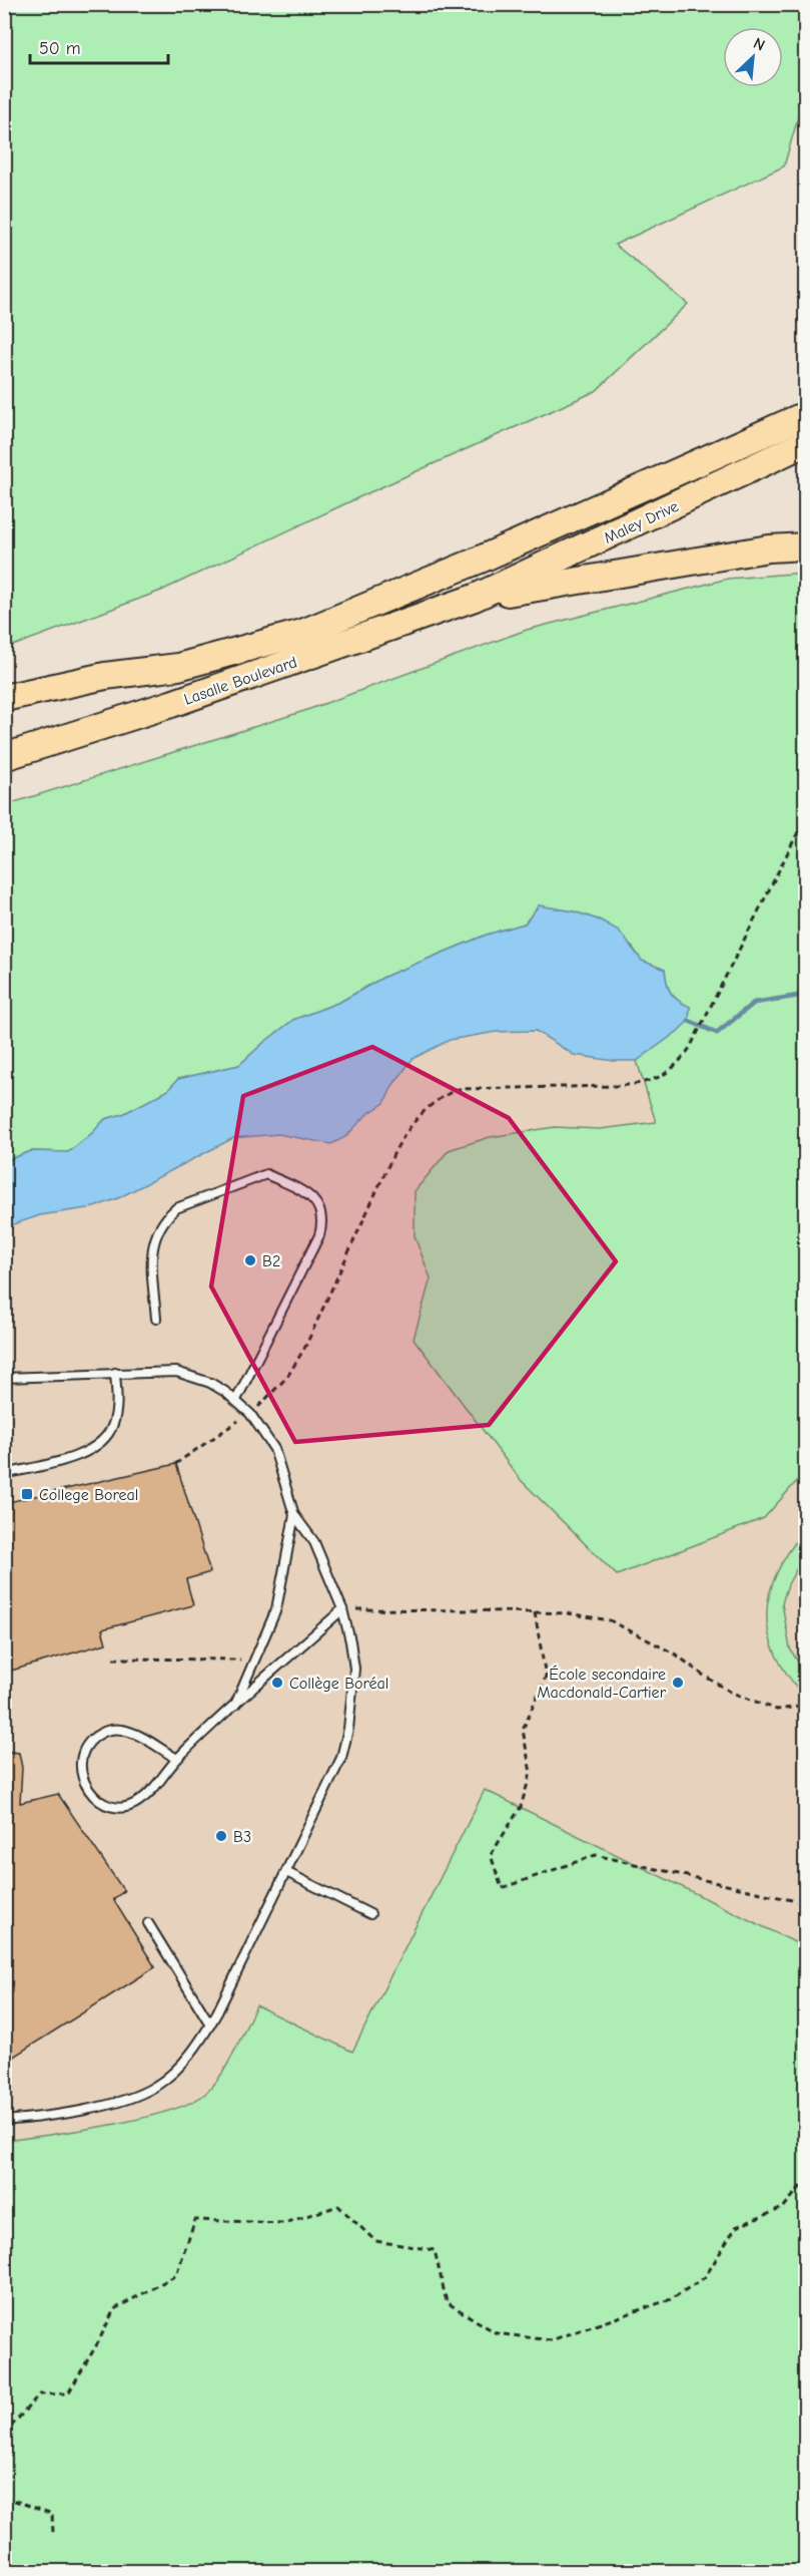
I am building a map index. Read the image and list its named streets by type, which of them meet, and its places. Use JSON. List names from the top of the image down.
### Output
{
  "streets": {
    "highway": ["Maley Drive", "Lasalle Boulevard"]
  },
  "crossings": [
    ["Maley Drive", "Lasalle Boulevard"]
  ],
  "places": {
    "other": [
      "B2",
      "Collège Boréal",
      "École secondaire Macdonald-Cartier",
      "B3"
    ],
    "transit": ["College Boreal"]
  },
  "scale_bar": "50 m",
  "north": "top right"
}
